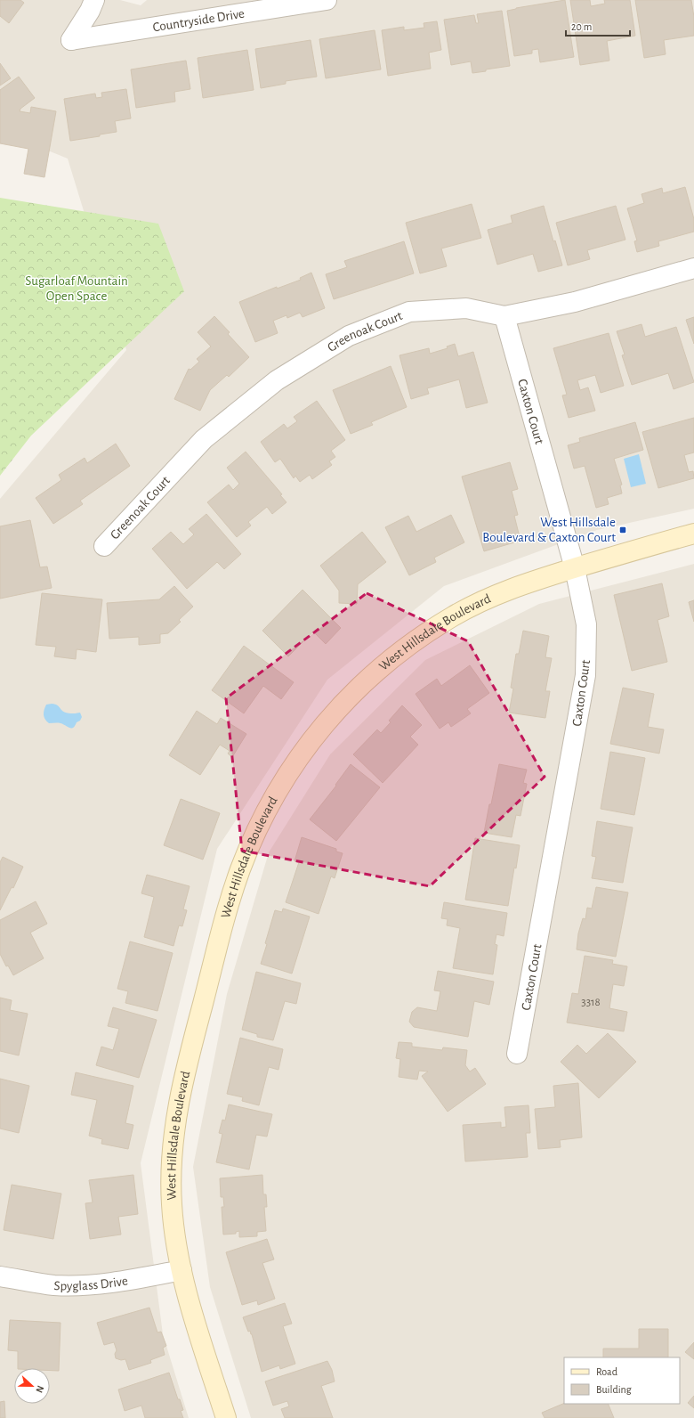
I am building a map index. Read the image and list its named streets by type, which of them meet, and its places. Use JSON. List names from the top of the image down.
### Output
{
  "streets": {
    "main road": ["West Hillsdale Boulevard"],
    "street": [
      "Countryside Drive",
      "Greenoak Court",
      "Caxton Court",
      "Spyglass Drive"
    ]
  },
  "crossings": [
    ["Greenoak Court", "Caxton Court"],
    ["Caxton Court", "West Hillsdale Boulevard"],
    ["West Hillsdale Boulevard", "Spyglass Drive"]
  ],
  "parks": ["Sugarloaf Mountain Open Space"],
  "places": {
    "transit": ["West Hillsdale Boulevard & Caxton Court"]
  },
  "house_numbers": ["3318"],
  "legend": ["Road", "Building"],
  "scale_bar": "20 m",
  "north": "right"
}
